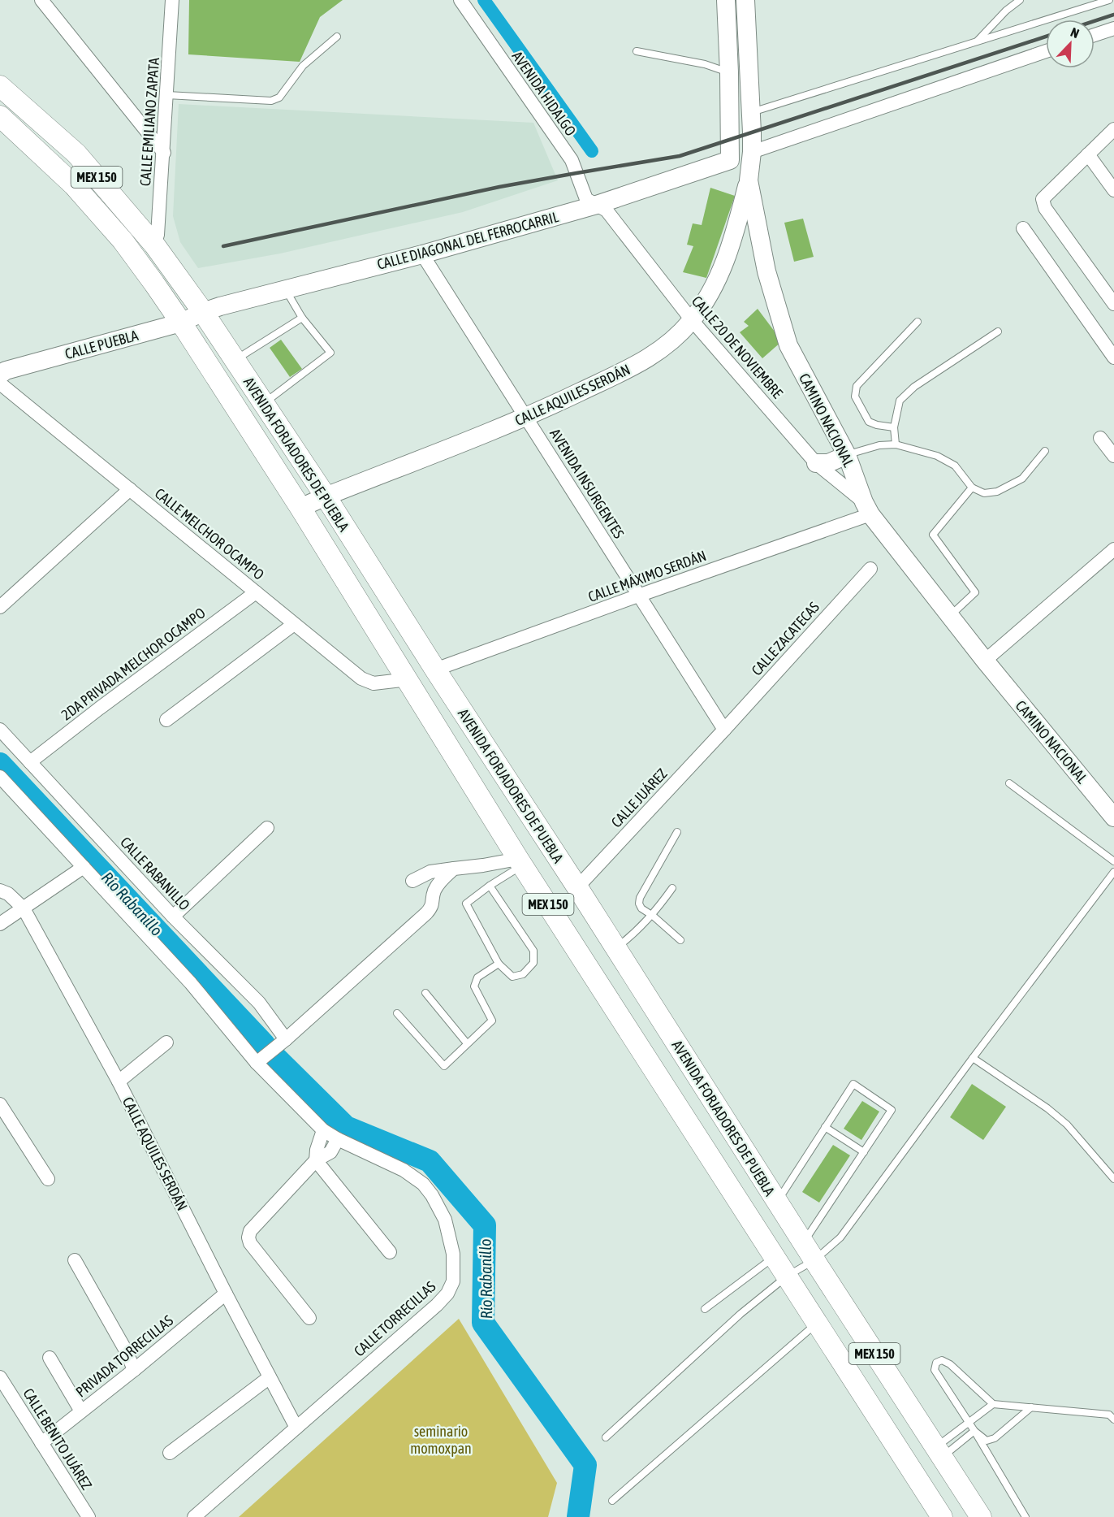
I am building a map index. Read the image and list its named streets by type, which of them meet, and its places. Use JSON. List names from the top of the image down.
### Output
{
  "streets": {
    "main road": [
      "MEX 150",
      "CALLE DIAGONAL DEL FERROCARRIL",
      "CALLE PUEBLA",
      "CALLE AQUILES SERDÁN",
      "CAMINO NACIONAL",
      "AVENIDA FORJADORES DE PUEBLA"
    ],
    "street": [
      "AVENIDA HIDALGO",
      "CALLE EMILIANO ZAPATA",
      "CALLE 20 DE NOVIEMBRE",
      "AVENIDA INSURGENTES",
      "CALLE MELCHOR OCAMPO",
      "CALLE MÁXIMO SERDÁN",
      "CALLE ZACATECAS",
      "2DA PRIVADA MELCHOR OCAMPO",
      "CALLE JUÁREZ",
      "CALLE RABANILLO",
      "CALLE TORRECILLAS",
      "PRIVADA TORRECILLAS",
      "CALLE BENITO JUÁREZ"
    ]
  },
  "crossings": [
    ["AVENIDA HIDALGO", "CALLE DIAGONAL DEL FERROCARRIL"],
    ["AVENIDA HIDALGO", "CALLE 20 DE NOVIEMBRE"],
    ["CALLE EMILIANO ZAPATA", "AVENIDA FORJADORES DE PUEBLA"],
    ["CALLE DIAGONAL DEL FERROCARRIL", "CALLE PUEBLA"],
    ["CALLE DIAGONAL DEL FERROCARRIL", "CALLE 20 DE NOVIEMBRE"],
    ["CALLE DIAGONAL DEL FERROCARRIL", "AVENIDA FORJADORES DE PUEBLA"],
    ["CALLE DIAGONAL DEL FERROCARRIL", "AVENIDA INSURGENTES"],
    ["CALLE PUEBLA", "AVENIDA FORJADORES DE PUEBLA"],
    ["CALLE 20 DE NOVIEMBRE", "CALLE AQUILES SERDÁN"],
    ["CALLE 20 DE NOVIEMBRE", "CAMINO NACIONAL"],
    ["CALLE 20 DE NOVIEMBRE", "CALLE MÁXIMO SERDÁN"],
    ["CALLE AQUILES SERDÁN", "CAMINO NACIONAL"],
    ["CALLE AQUILES SERDÁN", "AVENIDA FORJADORES DE PUEBLA"],
    ["CALLE AQUILES SERDÁN", "AVENIDA INSURGENTES"],
    ["CALLE AQUILES SERDÁN", "CALLE TORRECILLAS"],
    ["CALLE AQUILES SERDÁN", "PRIVADA TORRECILLAS"],
    ["CAMINO NACIONAL", "CALLE MÁXIMO SERDÁN"],
    ["AVENIDA FORJADORES DE PUEBLA", "CALLE MELCHOR OCAMPO"],
    ["AVENIDA FORJADORES DE PUEBLA", "CALLE MÁXIMO SERDÁN"],
    ["AVENIDA FORJADORES DE PUEBLA", "CALLE JUÁREZ"],
    ["AVENIDA INSURGENTES", "CALLE MÁXIMO SERDÁN"],
    ["AVENIDA INSURGENTES", "CALLE ZACATECAS"],
    ["AVENIDA INSURGENTES", "CALLE JUÁREZ"],
    ["CALLE MELCHOR OCAMPO", "2DA PRIVADA MELCHOR OCAMPO"],
    ["CALLE ZACATECAS", "CALLE JUÁREZ"],
    ["2DA PRIVADA MELCHOR OCAMPO", "CALLE RABANILLO"],
    ["PRIVADA TORRECILLAS", "CALLE BENITO JUÁREZ"]
  ],
  "water": ["Río Rabanillo"],
  "parks": ["seminario momoxpan"],
  "north": "top right"
}
